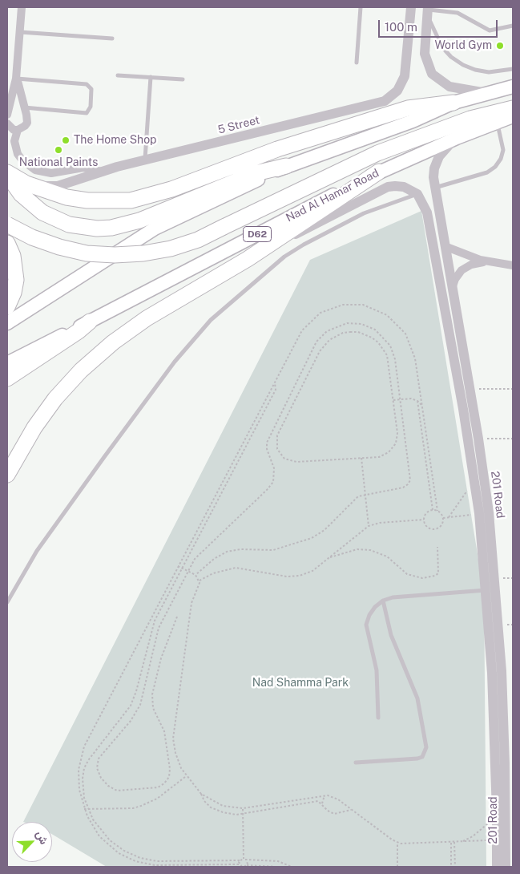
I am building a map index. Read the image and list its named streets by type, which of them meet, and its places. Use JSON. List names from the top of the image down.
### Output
{
  "streets": {
    "main road": ["Nad Al Hamar Road", "D62"],
    "street": ["5 Street", "201 Road"]
  },
  "crossings": [
    ["Nad Al Hamar Road", "201 Road"]
  ],
  "parks": ["Nad Shamma Park"],
  "places": ["World Gym", "The Home Shop", "National Paints"],
  "scale_bar": "100 m",
  "north": "top right"
}
